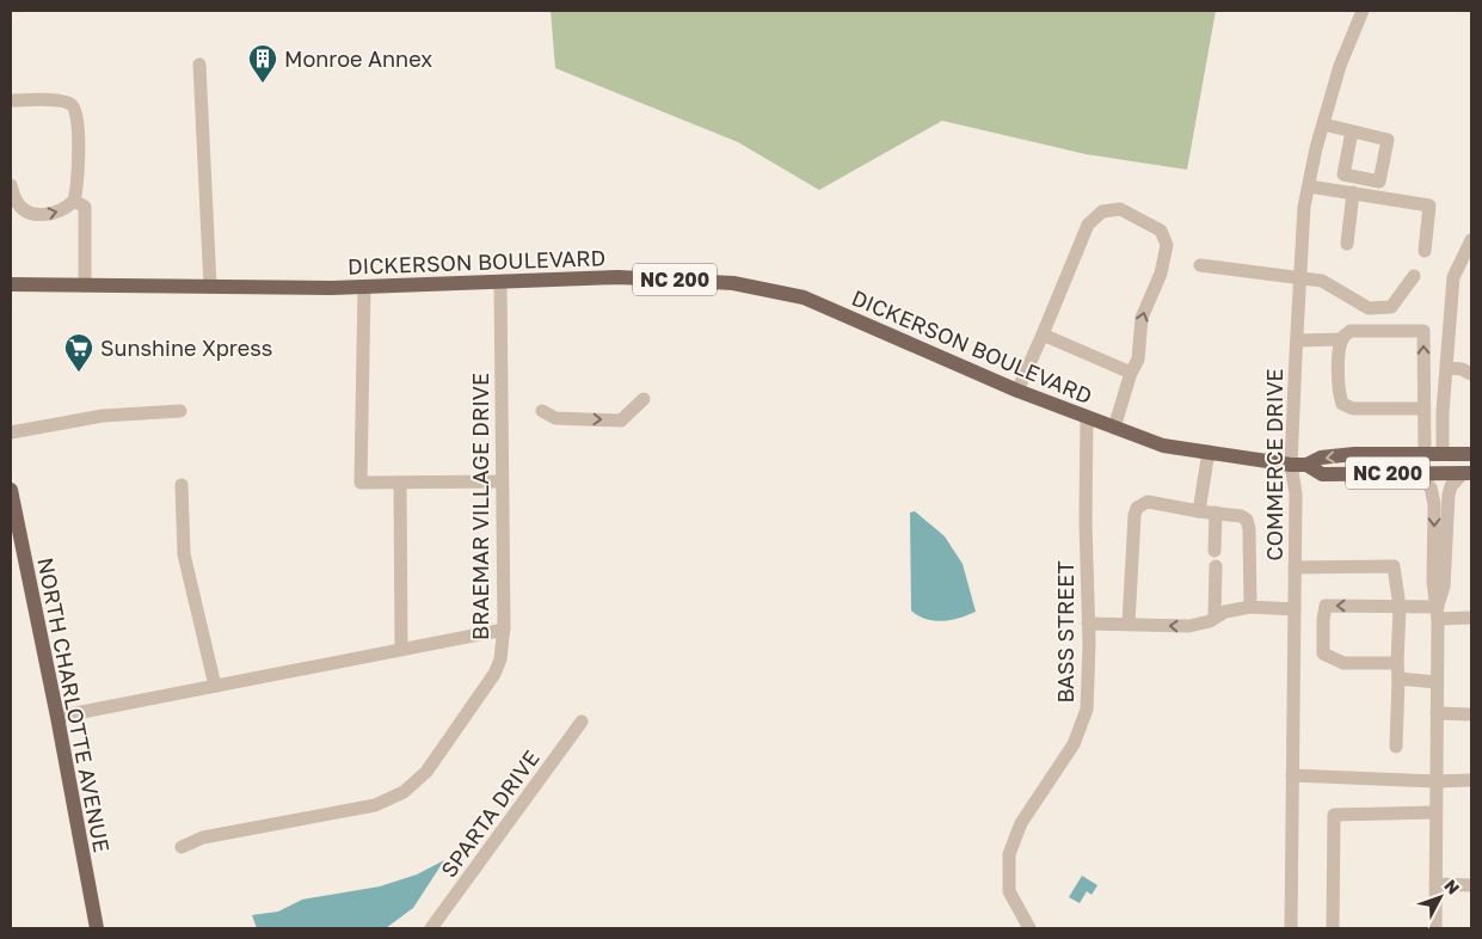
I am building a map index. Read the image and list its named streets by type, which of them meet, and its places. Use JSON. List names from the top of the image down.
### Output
{
  "streets": {
    "main road": ["DICKERSON BOULEVARD", "NC 200", "NORTH CHARLOTTE AVENUE"],
    "street": [
      "COMMERCE DRIVE",
      "BRAEMAR VILLAGE DRIVE",
      "BASS STREET",
      "SPARTA DRIVE"
    ]
  },
  "crossings": [
    ["DICKERSON BOULEVARD", "COMMERCE DRIVE"],
    ["DICKERSON BOULEVARD", "BRAEMAR VILLAGE DRIVE"],
    ["DICKERSON BOULEVARD", "BASS STREET"]
  ],
  "places": {
    "building": ["Monroe Annex"],
    "supermarket": ["Sunshine Xpress"]
  },
  "north": "top right"
}
